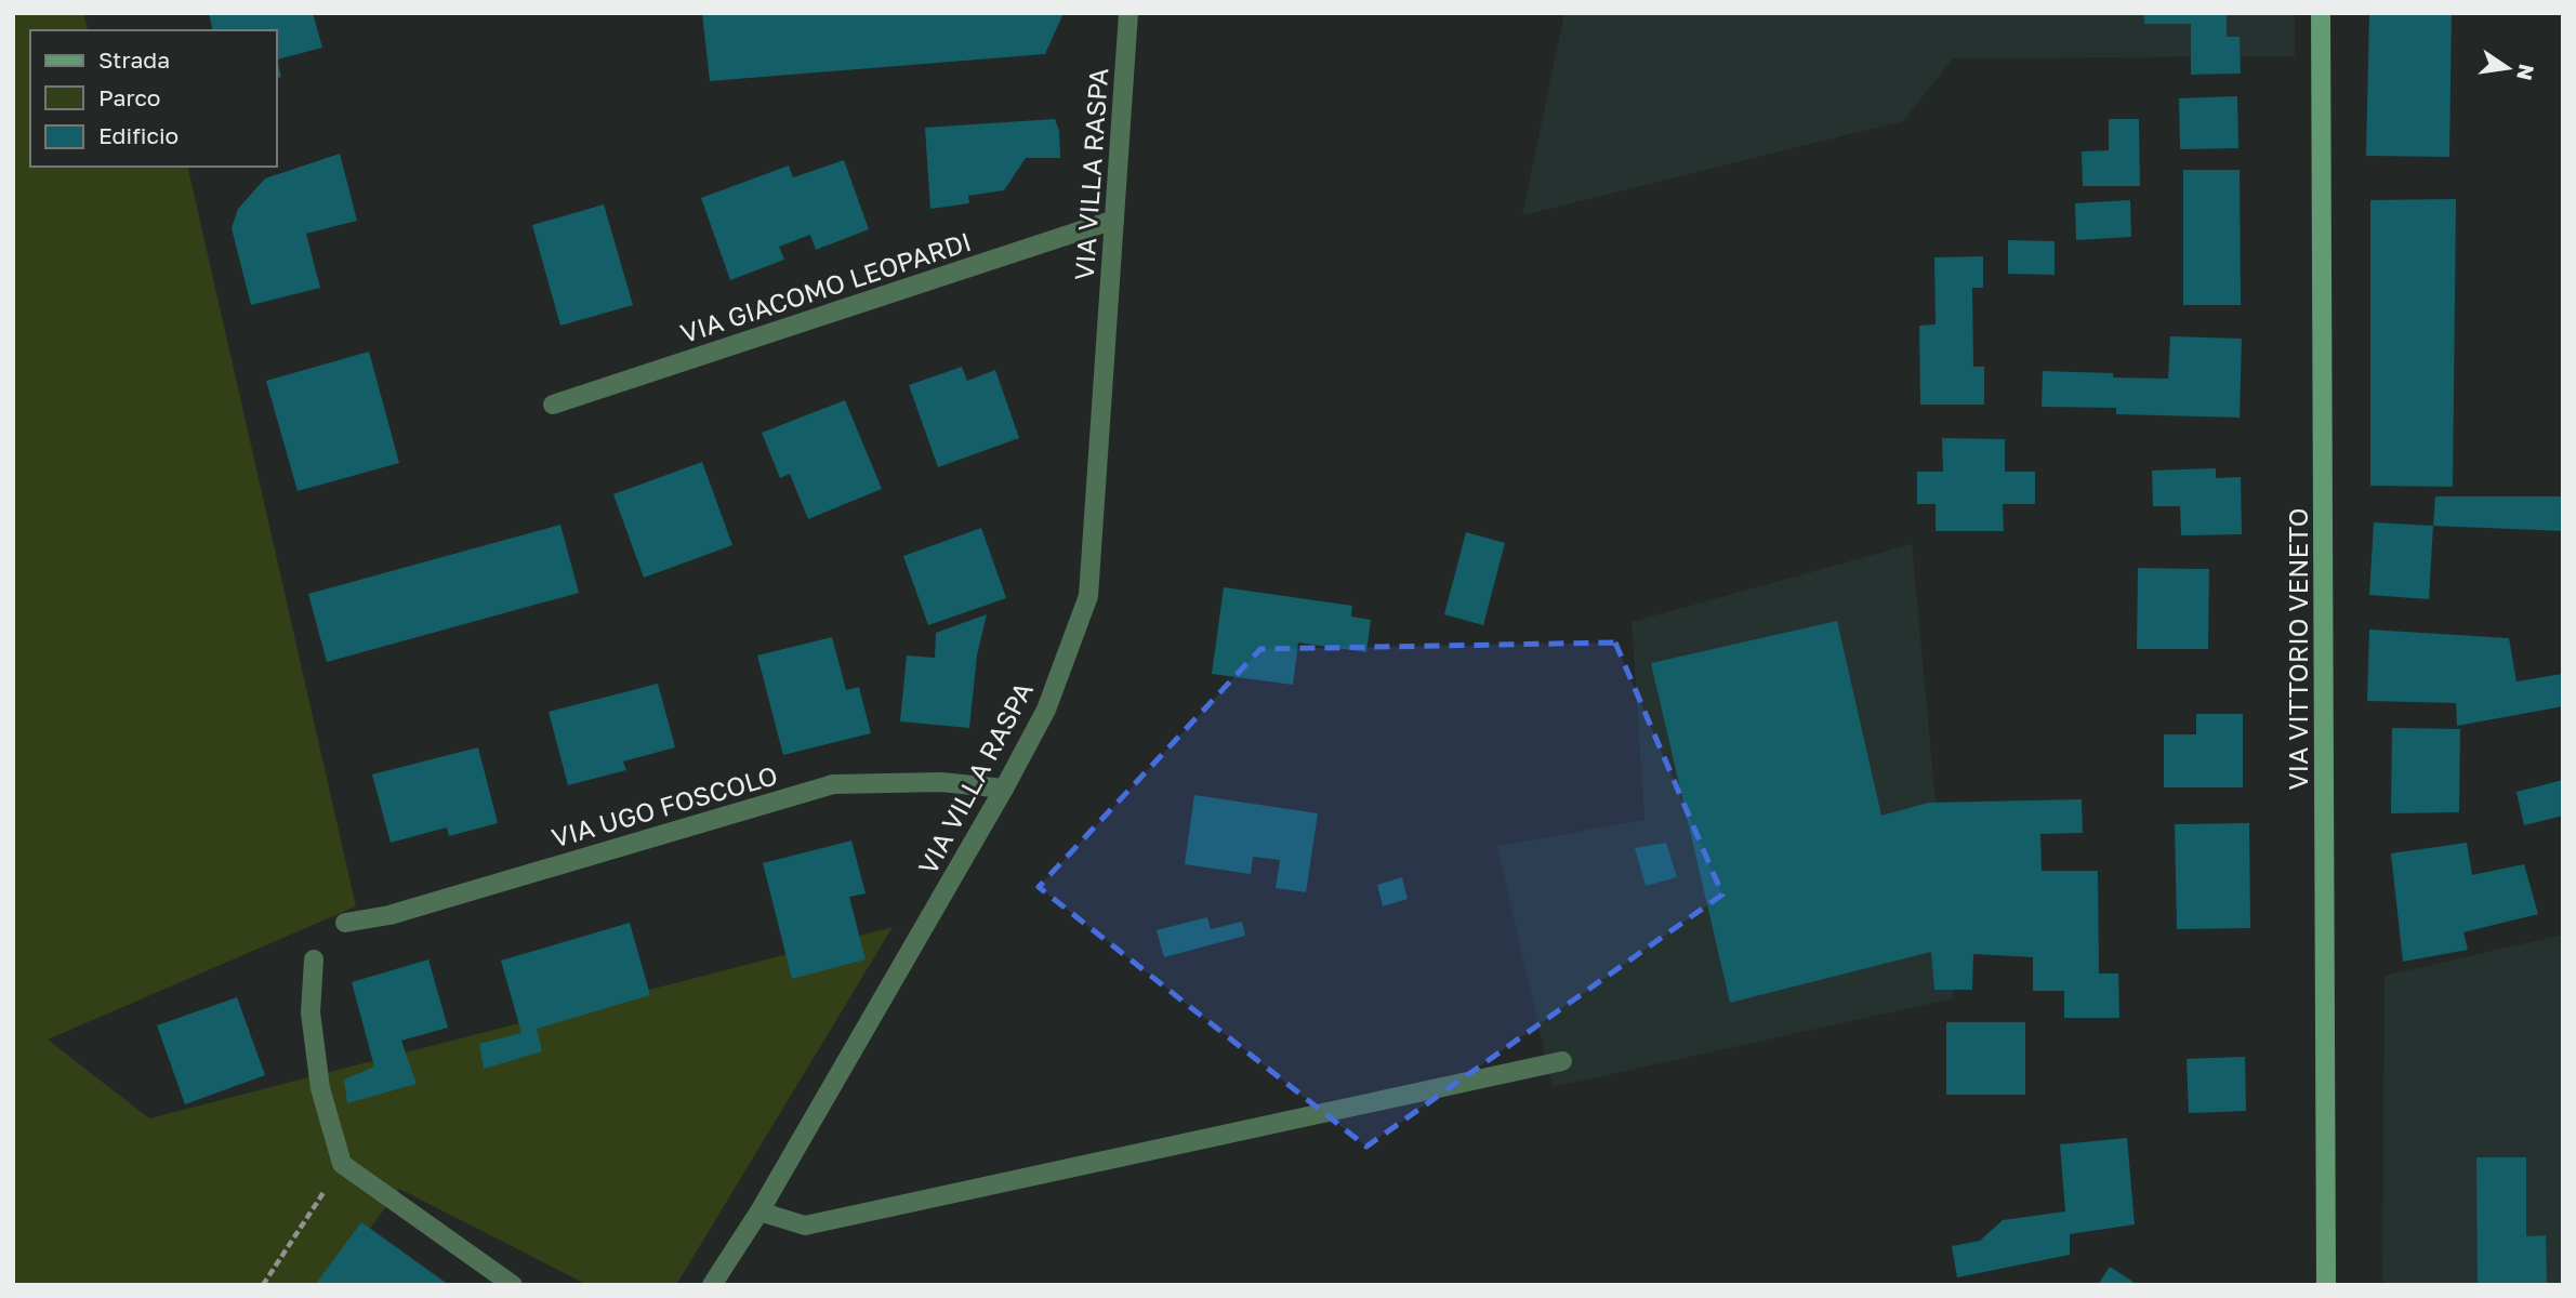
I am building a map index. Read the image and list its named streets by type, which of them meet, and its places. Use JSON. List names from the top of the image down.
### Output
{
  "streets": {
    "street": [
      "VIA VILLA RASPA",
      "VIA GIACOMO LEOPARDI",
      "VIA VITTORIO VENETO",
      "VIA UGO FOSCOLO"
    ]
  },
  "crossings": [
    ["VIA VILLA RASPA", "VIA GIACOMO LEOPARDI"],
    ["VIA VILLA RASPA", "VIA UGO FOSCOLO"]
  ],
  "legend": ["Strada", "Parco", "Edificio"],
  "north": "right"
}
